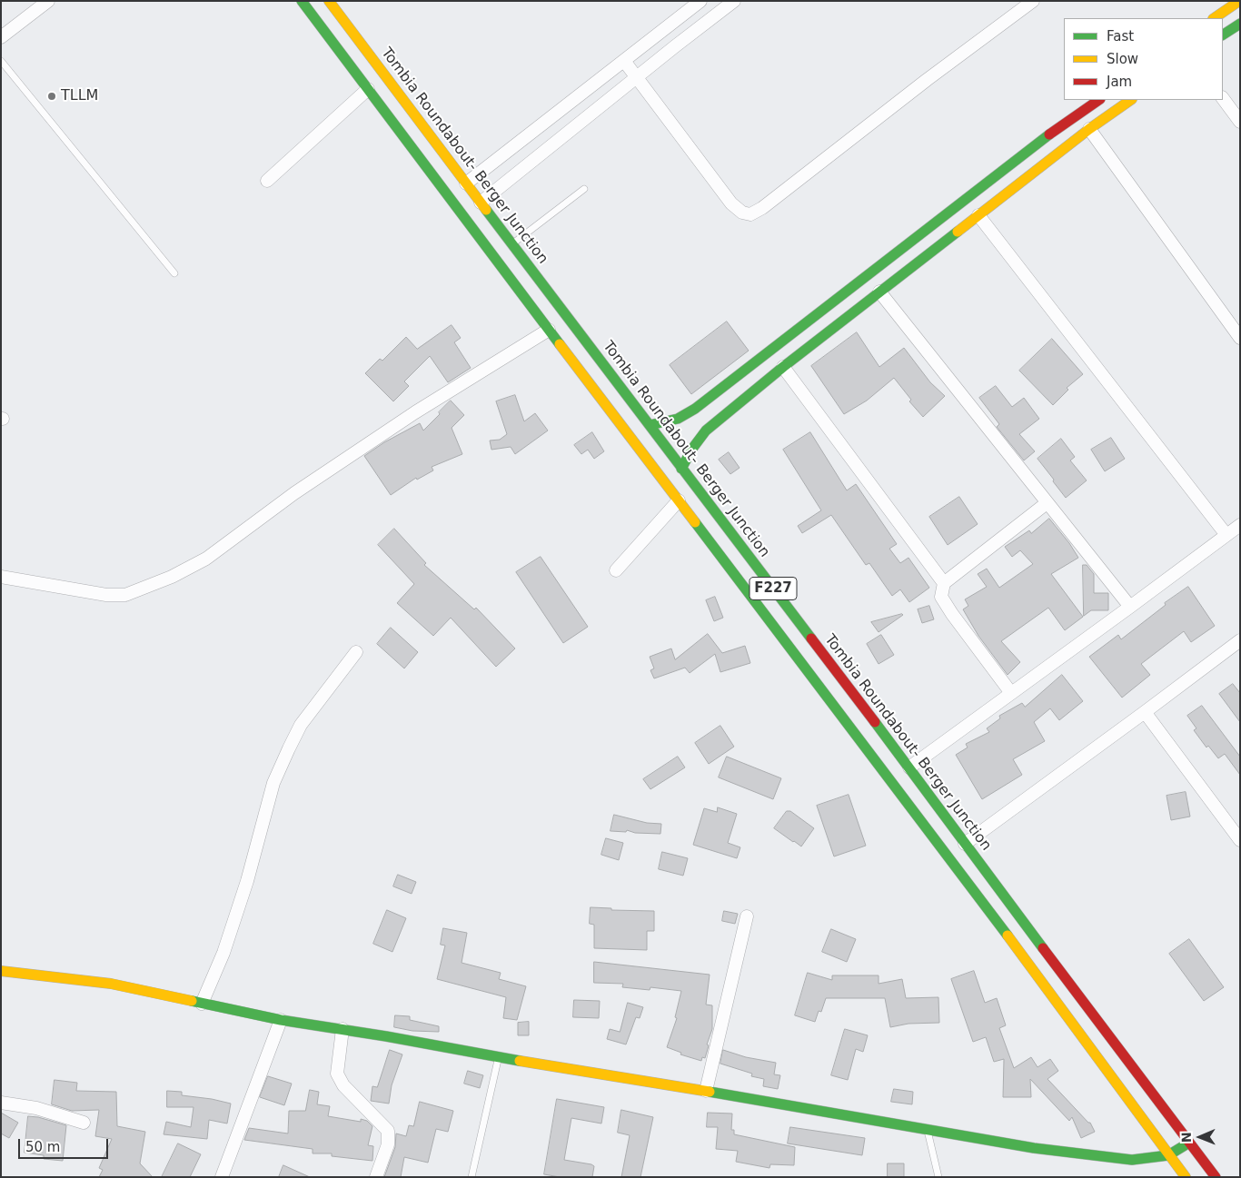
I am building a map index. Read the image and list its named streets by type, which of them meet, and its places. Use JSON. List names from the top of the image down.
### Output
{
  "streets": {
    "main road": ["Tombia Roundabout- Berger Junction", "F227"]
  },
  "places": ["TLLM"],
  "legend": ["Fast", "Slow", "Jam"],
  "scale_bar": "50 m",
  "north": "left"
}
